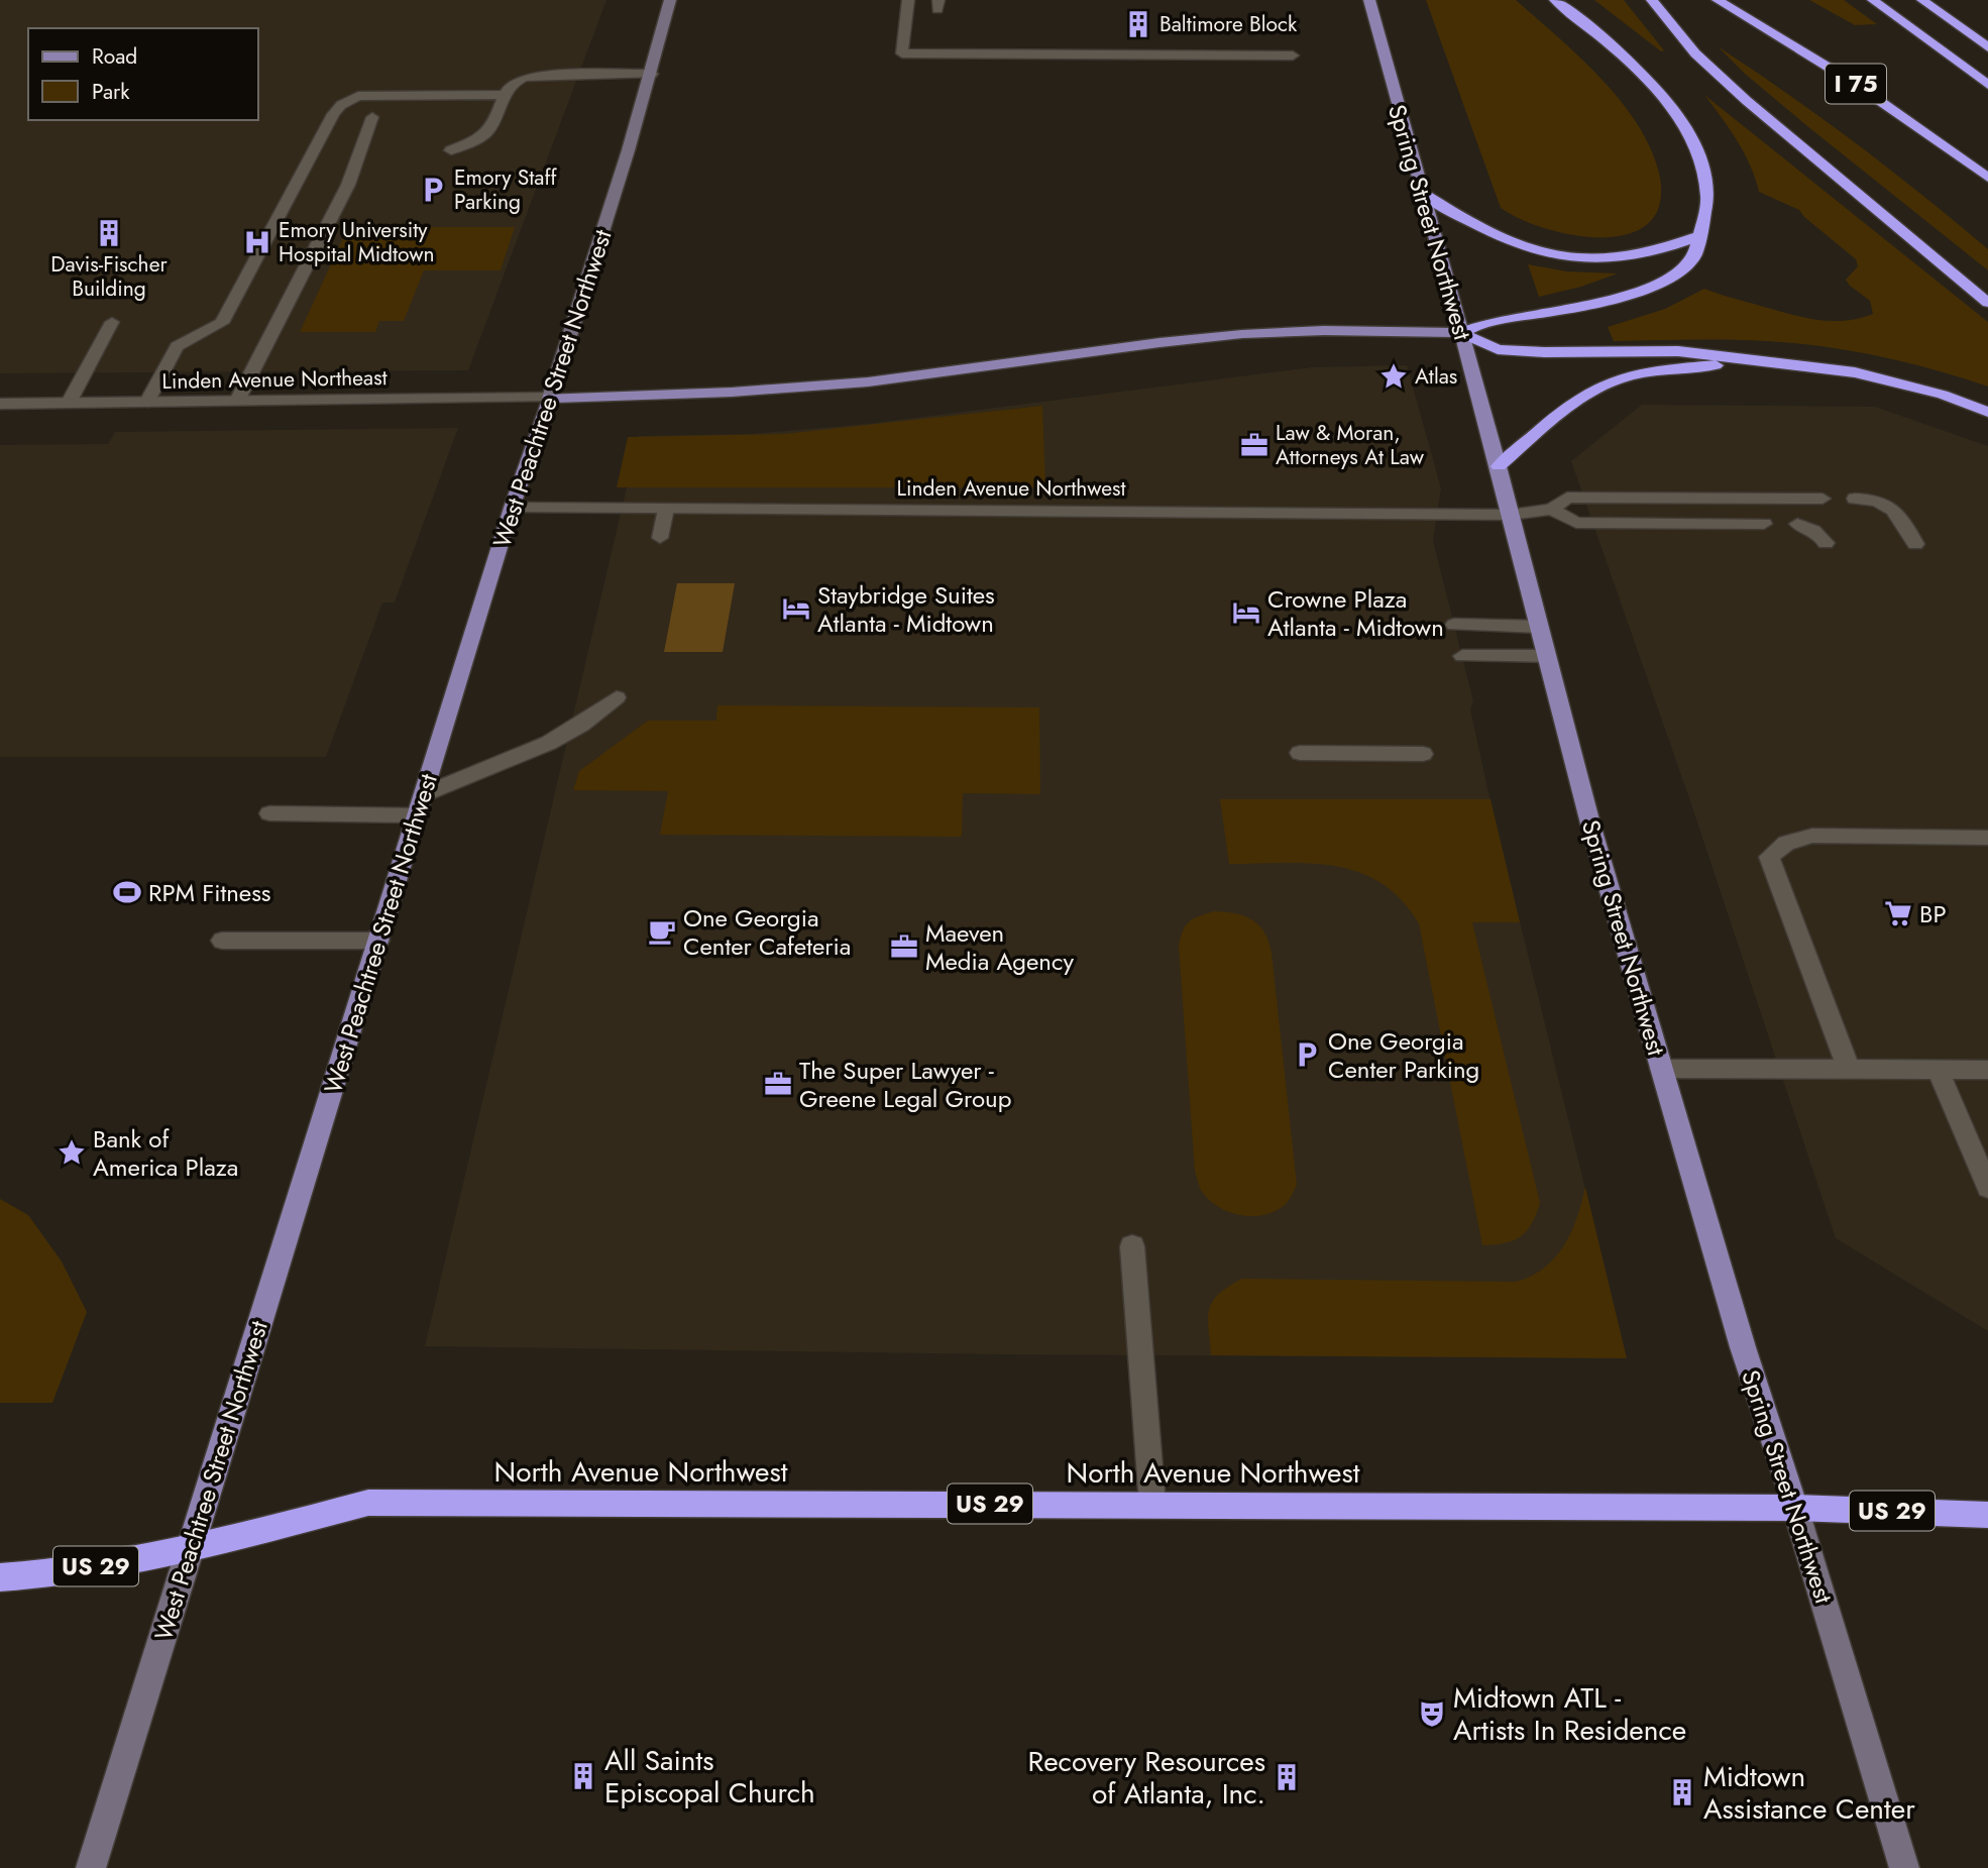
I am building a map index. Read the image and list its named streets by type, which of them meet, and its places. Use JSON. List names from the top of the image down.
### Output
{
  "streets": {
    "highway": ["I 75", "North Avenue Northwest", "US 29"],
    "main road": ["Spring Street Northwest", "West Peachtree Street Northwest"],
    "street": ["Linden Avenue Northeast", "Linden Avenue Northwest"]
  },
  "crossings": [
    ["Spring Street Northwest", "Linden Avenue Northwest"],
    ["Spring Street Northwest", "North Avenue Northwest"],
    ["Linden Avenue Northeast", "West Peachtree Street Northwest"],
    ["West Peachtree Street Northwest", "Linden Avenue Northwest"],
    ["West Peachtree Street Northwest", "North Avenue Northwest"],
    ["West Peachtree Street Northwest", "US 29"],
    ["North Avenue Northwest", "US 29"]
  ],
  "places": {
    "building": [
      "Baltimore Block",
      "Davis-Fischer Building",
      "All Saints Episcopal Church",
      "Recovery Resources of Atlanta, Inc.",
      "Midtown Assistance Center"
    ],
    "parking": ["Emory Staff Parking", "One Georgia Center Parking"],
    "hospital": ["Emory University Hospital Midtown"],
    "place": ["Atlas", "Bank of America Plaza"],
    "office": ["Law & Moran, Attorneys At Law", "Maeven Media Agency", "The Super Lawyer - Greene Legal Group"],
    "hotel": ["Staybridge Suites Atlanta - Midtown", "Crowne Plaza Atlanta - Midtown"],
    "sports": ["RPM Fitness"],
    "supermarket": ["BP"],
    "cafe": ["One Georgia Center Cafeteria"],
    "theatre": ["Midtown ATL - Artists In Residence"]
  },
  "legend": ["Road", "Park"]
}
